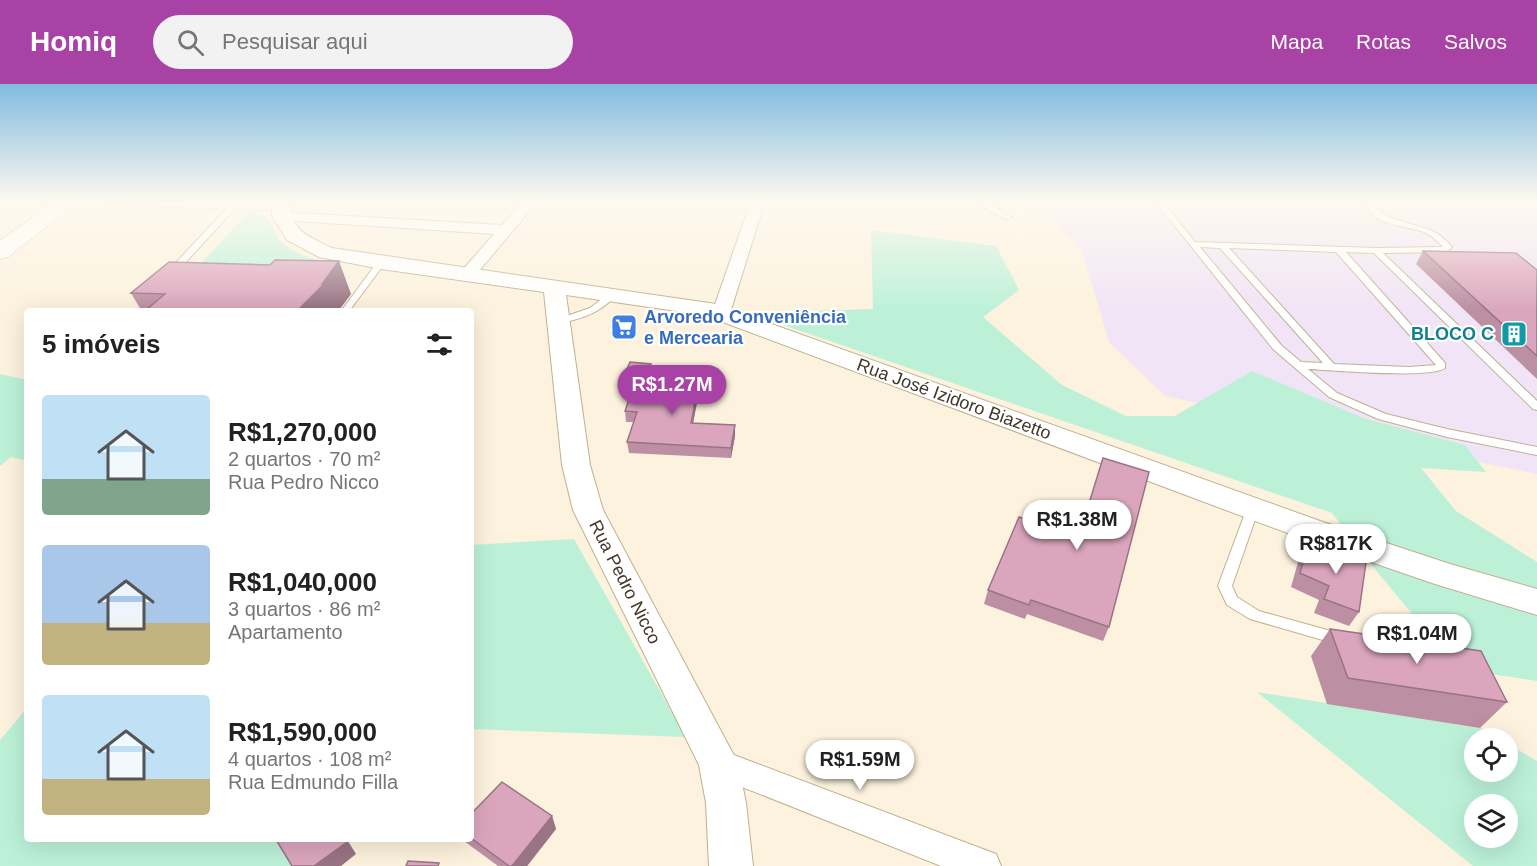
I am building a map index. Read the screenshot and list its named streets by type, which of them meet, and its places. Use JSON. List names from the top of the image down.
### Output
{
  "streets": {
    "street": ["Rua José Izidoro Biazetto", "Rua Pedro Nicco"]
  },
  "crossings": [
    ["Rua José Izidoro Biazetto", "Rua Pedro Nicco"]
  ],
  "places": {
    "supermarket": ["Arvoredo Conveniência e Mercearia"],
    "building": ["BLOCO C"]
  },
  "page": {
    "header": "Homiq",
    "search": "Pesquisar aqui",
    "nav": ["Mapa", "Rotas", "Salvos"],
    "heading": "5 imóveis",
    "price": [
      "R$1.27M",
      "R$1.38M",
      "R$817K",
      "R$1.04M",
      "R$1.59M"
    ],
    "list": [
      {
        "name": "R$1,270,000",
        "note": "2 quartos · 70 m² · Rua Pedro Nicco"
      },
      {
        "name": "R$1,040,000",
        "note": "3 quartos · 86 m² · Apartamento"
      },
      {
        "name": "R$1,590,000",
        "note": "4 quartos · 108 m² · Rua Edmundo Filla"
      }
    ]
  }
}
